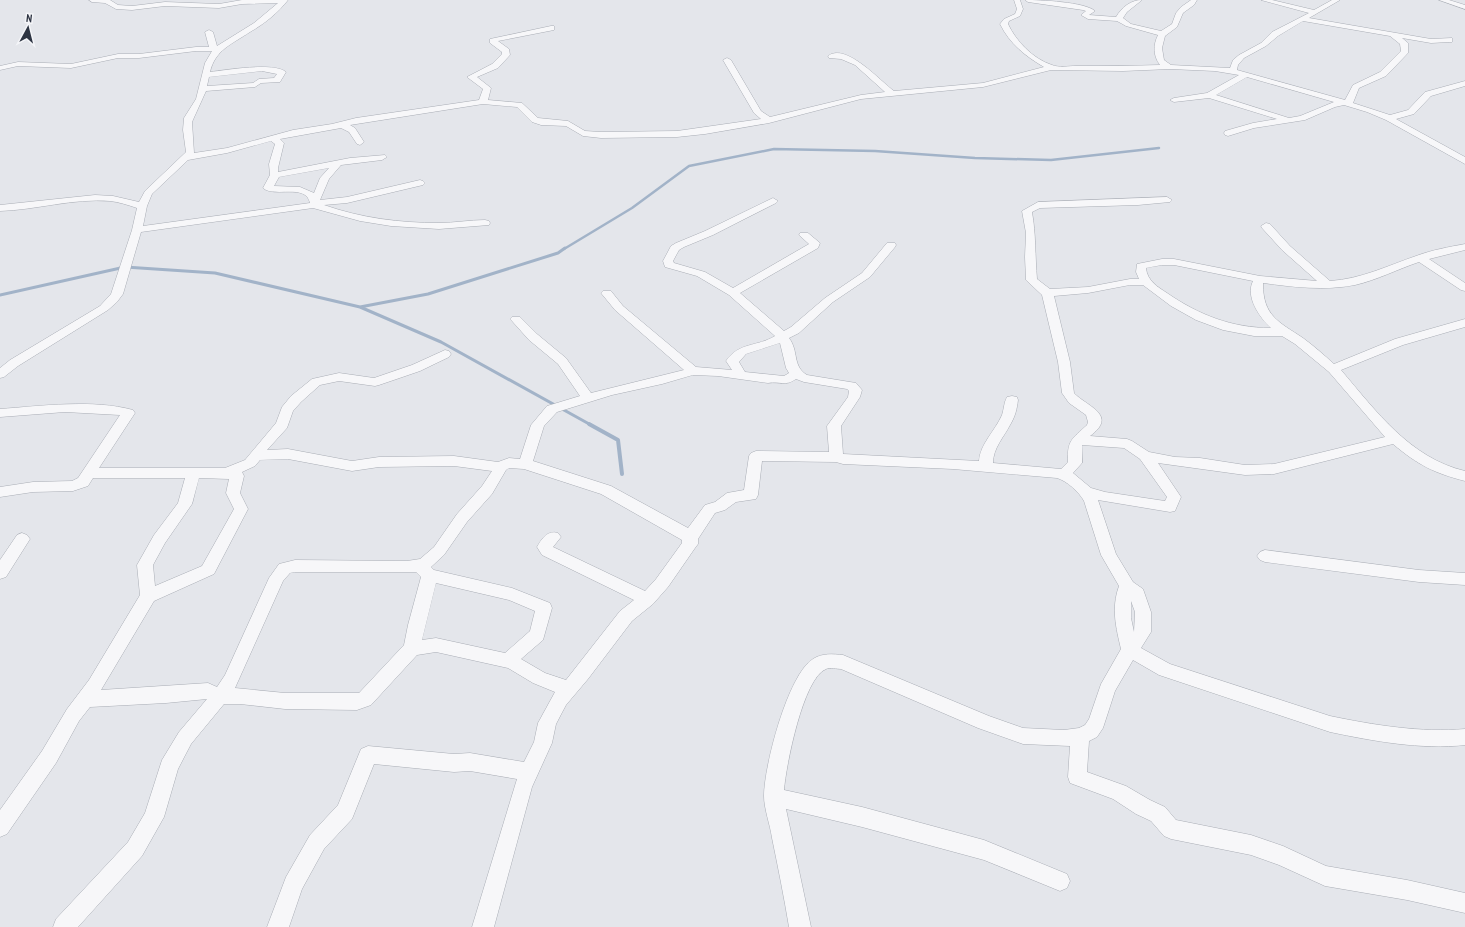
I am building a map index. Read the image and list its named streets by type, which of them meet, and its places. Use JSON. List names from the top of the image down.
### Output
{
  "north": "top"
}
